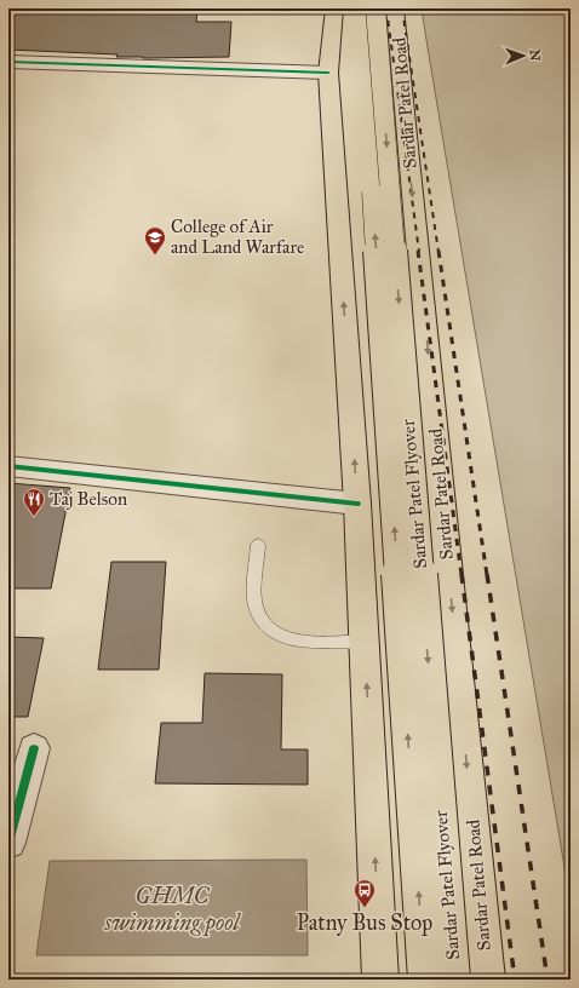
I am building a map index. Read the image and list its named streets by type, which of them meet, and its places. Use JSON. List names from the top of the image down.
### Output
{
  "streets": {
    "main road": ["Sardar Patel Road", "Sardar Patel Flyover"]
  },
  "water": ["GHMC swimming pool"],
  "places": {
    "school or university": ["College of Air and Land Warfare"],
    "restaurant": ["Taj Belson"],
    "bus stop": ["Patny Bus Stop"]
  },
  "north": "right"
}
